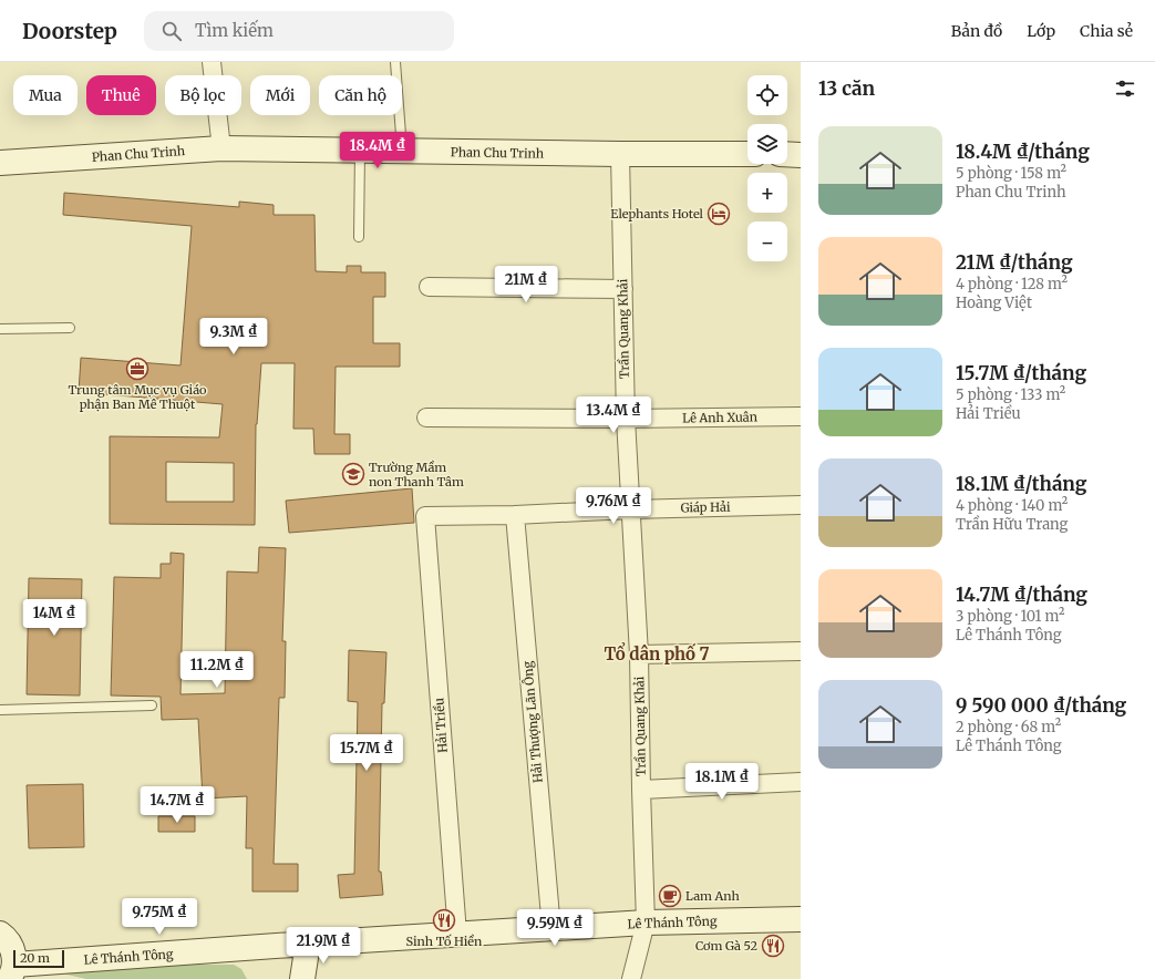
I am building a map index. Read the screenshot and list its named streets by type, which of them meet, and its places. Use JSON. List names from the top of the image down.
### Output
{
  "streets": {
    "main road": ["Phan Chu Trinh", "Lê Thánh Tông"],
    "street": [
      "Trần Quang Khải",
      "Lê Anh Xuân",
      "Giáp Hải",
      "Hải Thượng Lãn Ông",
      "Hải Triều"
    ]
  },
  "crossings": [
    ["Phan Chu Trinh", "Trần Quang Khải"],
    ["Trần Quang Khải", "Lê Anh Xuân"],
    ["Trần Quang Khải", "Giáp Hải"],
    ["Trần Quang Khải", "Lê Thánh Tông"],
    ["Giáp Hải", "Hải Thượng Lãn Ông"],
    ["Giáp Hải", "Hải Triều"],
    ["Hải Thượng Lãn Ông", "Lê Thánh Tông"],
    ["Hải Triều", "Lê Thánh Tông"]
  ],
  "districts": ["Tổ dân phố 7"],
  "places": {
    "hotel": ["Elephants Hotel"],
    "office": ["Trung tâm Mục vụ Giáo phận Ban Mê Thuột"],
    "school or university": ["Trường Mầm non Thanh Tâm"],
    "cafe": ["Lam Anh"],
    "restaurant": ["Sinh Tố Hiền", "Cơm Gà 52"]
  },
  "scale_bar": "20 m",
  "page": {
    "header": "Doorstep",
    "search": "Tìm kiếm",
    "nav": ["Bản đồ", "Lớp", "Chia sẻ"],
    "heading": "13 căn",
    "map_buttons": ["+", "−"],
    "chip": [
      "Mua",
      "Thuê",
      "Bộ lọc",
      "Mới",
      "Căn hộ"
    ],
    "list": [
      {
        "name": "18.4M ₫/tháng",
        "note": "5 phòng · 158 m² · Phan Chu Trinh"
      },
      {
        "name": "21M ₫/tháng",
        "note": "4 phòng · 128 m² · Hoàng Việt"
      },
      {
        "name": "15.7M ₫/tháng",
        "note": "5 phòng · 133 m² · Hải Triều"
      },
      {
        "name": "18.1M ₫/tháng",
        "note": "4 phòng · 140 m² · Trần Hữu Trang"
      },
      {
        "name": "14.7M ₫/tháng",
        "note": "3 phòng · 101 m² · Lê Thánh Tông"
      },
      {
        "name": "9 590 000 ₫/tháng",
        "note": "2 phòng · 68 m² · Lê Thánh Tông"
      }
    ],
    "price": [
      "18.4M ₫",
      "21M ₫",
      "9.3M ₫",
      "13.4M ₫",
      "9.76M ₫",
      "14M ₫",
      "11.2M ₫",
      "15.7M ₫",
      "18.1M ₫",
      "14.7M ₫",
      "9.75M ₫",
      "9.59M ₫",
      "21.9M ₫"
    ],
    "scale": "20 m"
  }
}
